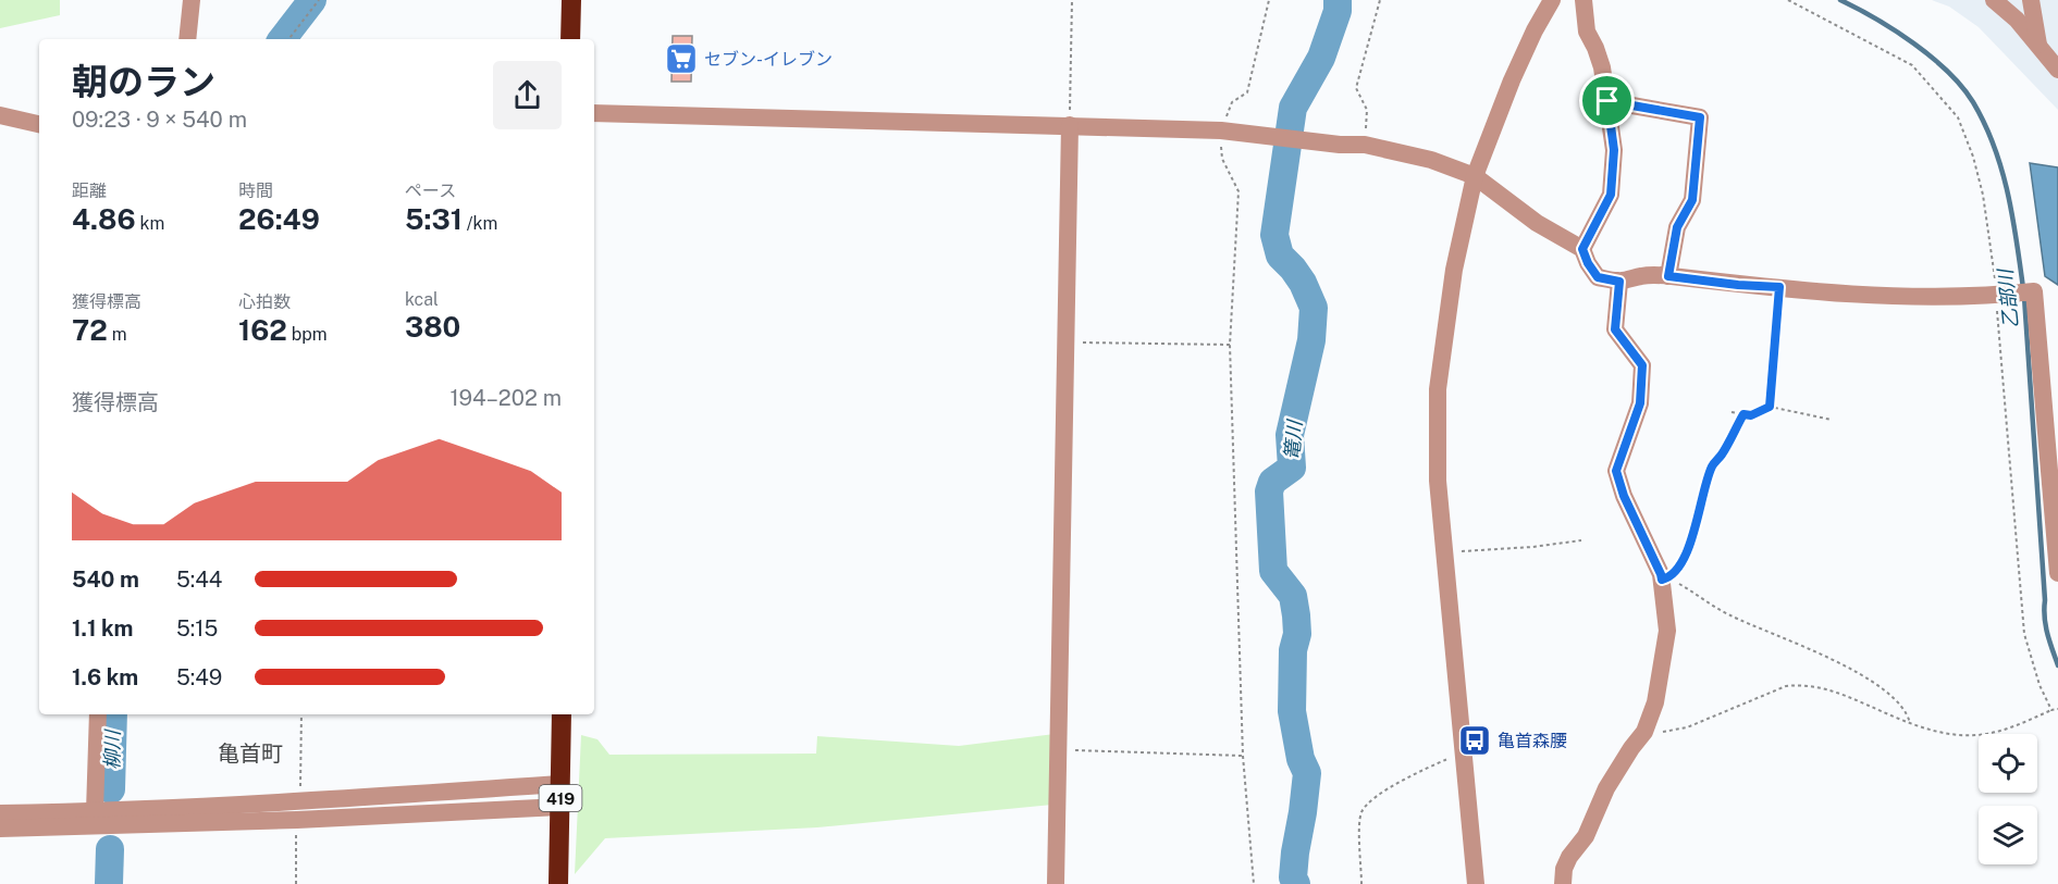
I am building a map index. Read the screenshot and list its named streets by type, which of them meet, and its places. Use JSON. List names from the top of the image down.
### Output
{
  "streets": {
    "highway": ["419"]
  },
  "districts": ["亀首町"],
  "water": ["乙部川", "篭川", "柳川"],
  "places": {
    "supermarket": ["セブン-イレブン"],
    "bus stop": ["亀首森腰"]
  },
  "page": {
    "heading": ["朝のラン", "09:23 · 9 × 540 m"],
    "stats": [
      ["距離", "4.86 km"],
      ["時間", "26:49"],
      ["ペース", "5:31 /km"],
      ["獲得標高", "72 m"],
      ["心拍数", "162 bpm"],
      ["kcal", "380"]
    ],
    "chart": ["獲得標高", "194–202 m"],
    "list": [
      {
        "name": "540 m",
        "note": "5:44"
      },
      {
        "name": "1.1 km",
        "note": "5:15"
      },
      {
        "name": "1.6 km",
        "note": "5:49"
      }
    ]
  }
}
